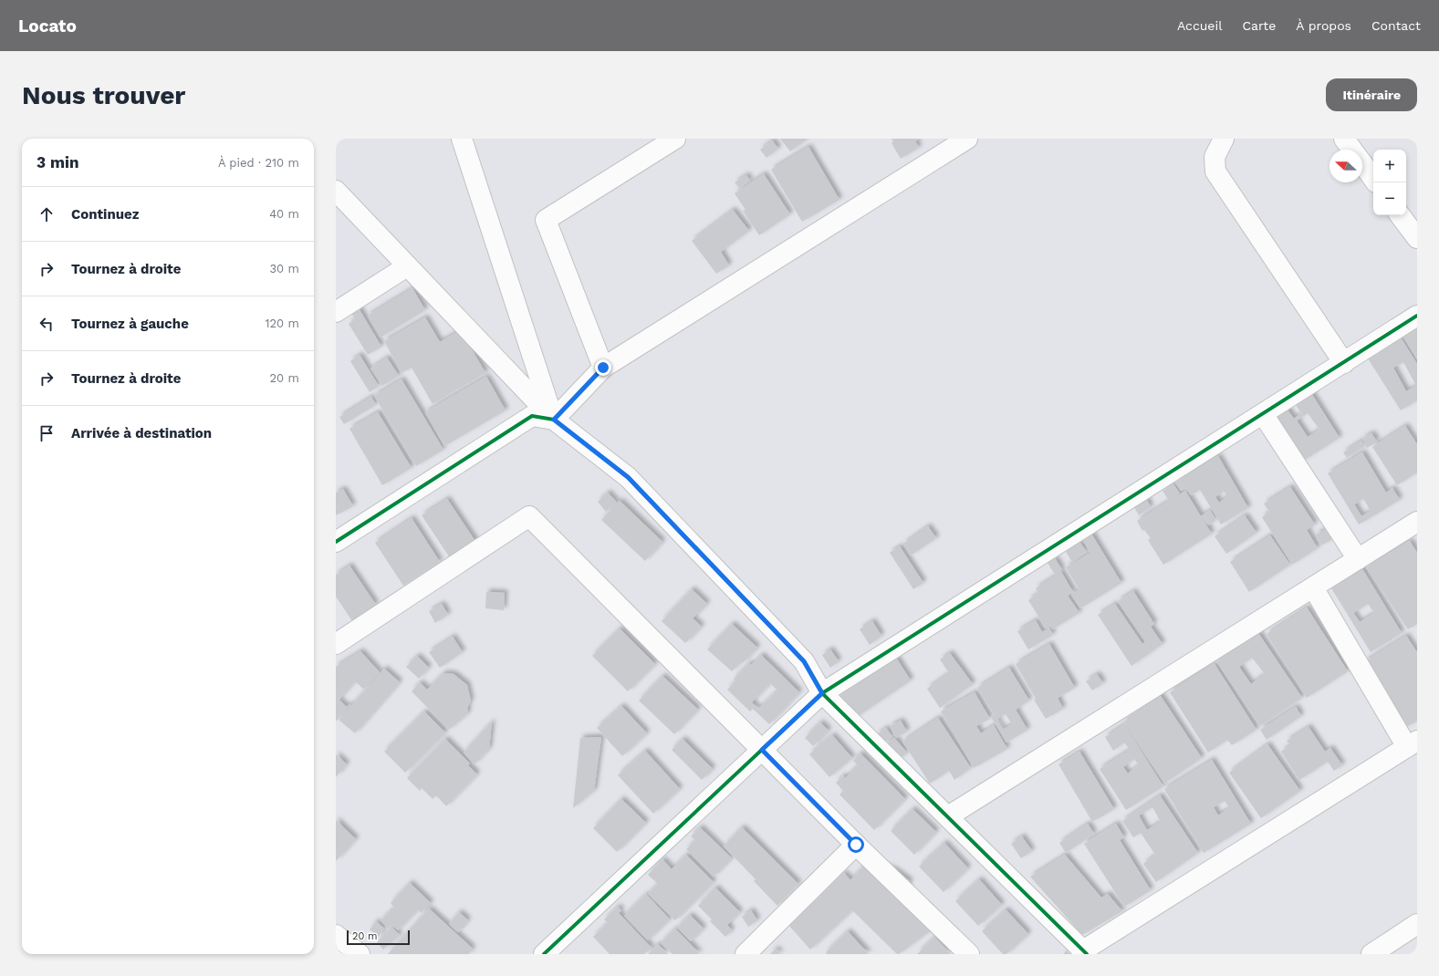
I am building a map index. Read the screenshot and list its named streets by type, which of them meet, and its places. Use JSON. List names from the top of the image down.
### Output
{
  "scale_bar": "20 m",
  "north": "left",
  "page": {
    "header": "Locato",
    "nav": [
      "Accueil",
      "Carte",
      "À propos",
      "Contact"
    ],
    "buttons": "Itinéraire",
    "title": "Nous trouver",
    "heading": ["3 min", "À pied · 210 m"],
    "map_buttons": ["+", "−"],
    "list": [
      ["Continuez", "40 m"],
      ["Tournez à droite", "30 m"],
      ["Tournez à gauche", "120 m"],
      ["Tournez à droite", "20 m"],
      "Arrivée à destination"
    ],
    "scale": "20 m"
  }
}
